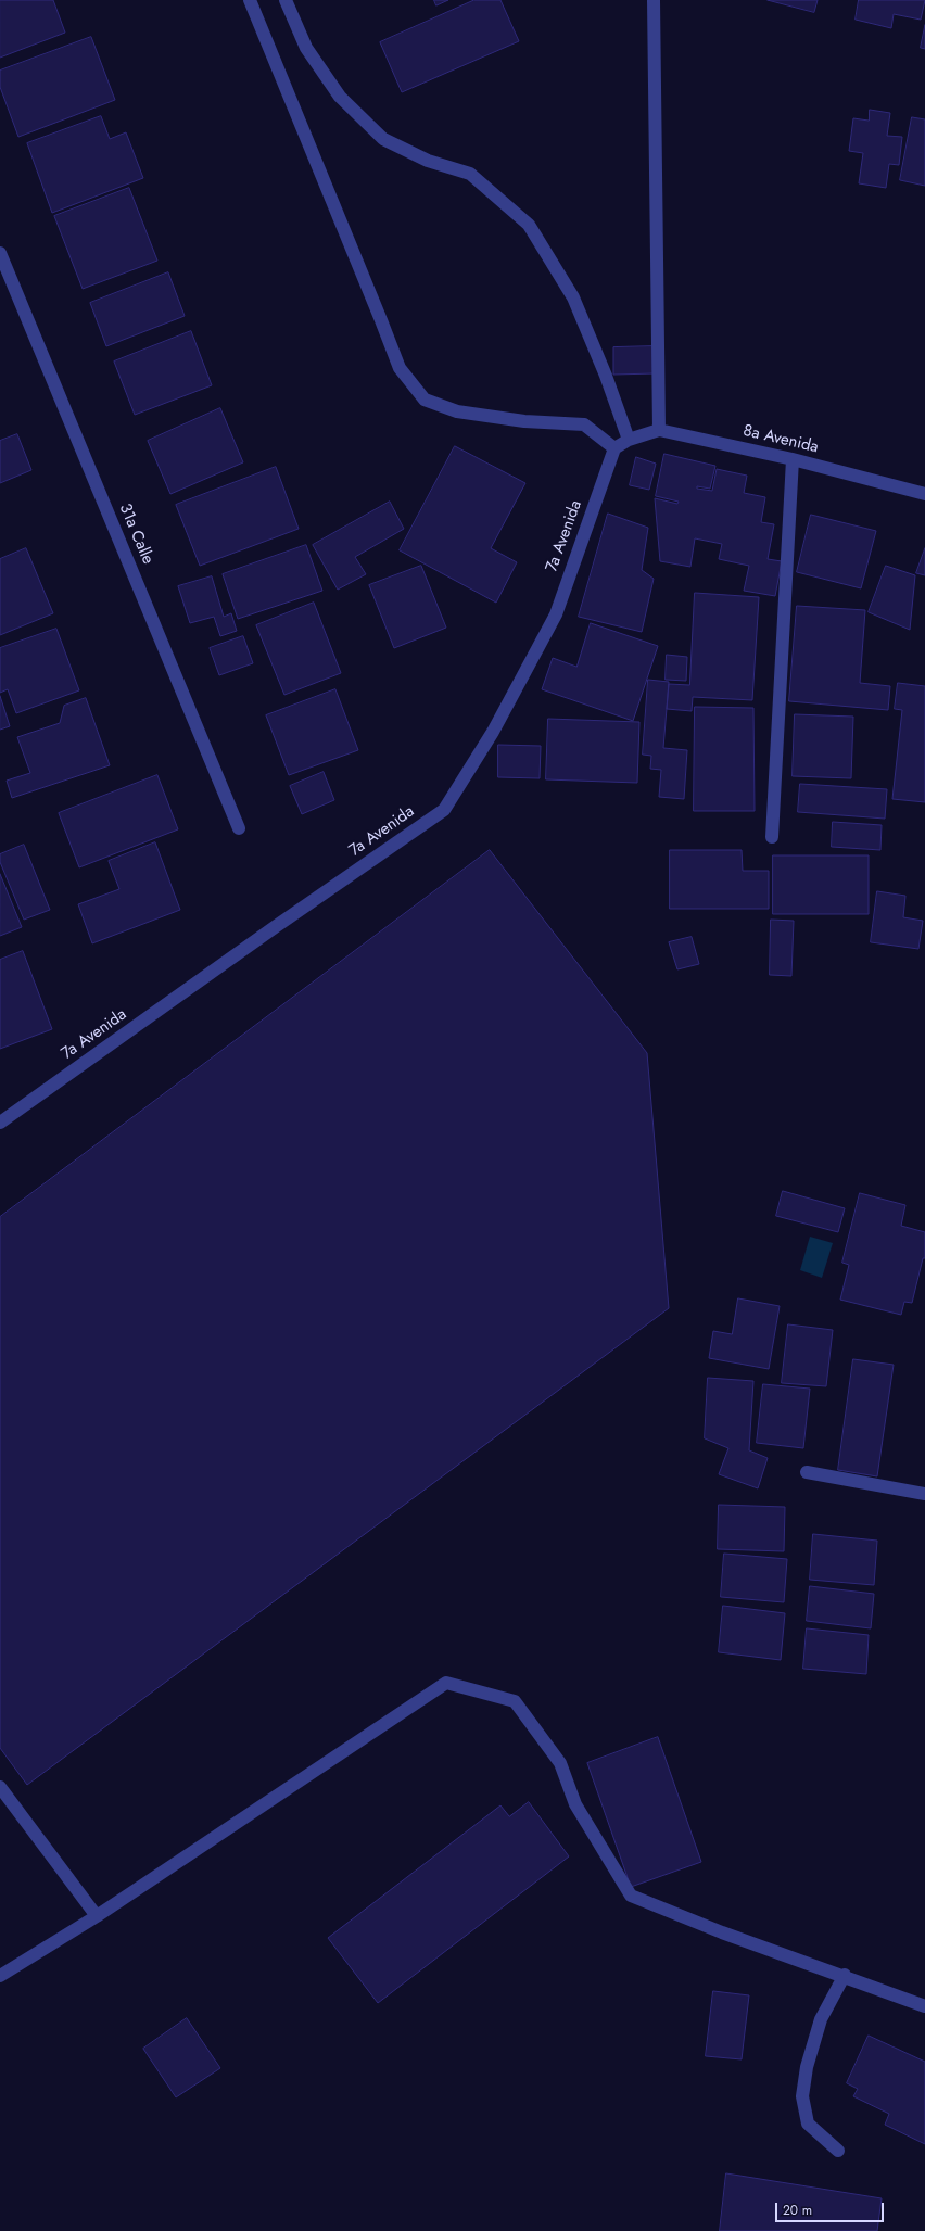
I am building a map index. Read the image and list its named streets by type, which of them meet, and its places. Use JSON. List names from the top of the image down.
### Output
{
  "streets": {
    "street": ["8a Avenida", "31a Calle", "7a Avenida"]
  },
  "scale_bar": "20 m"
}
